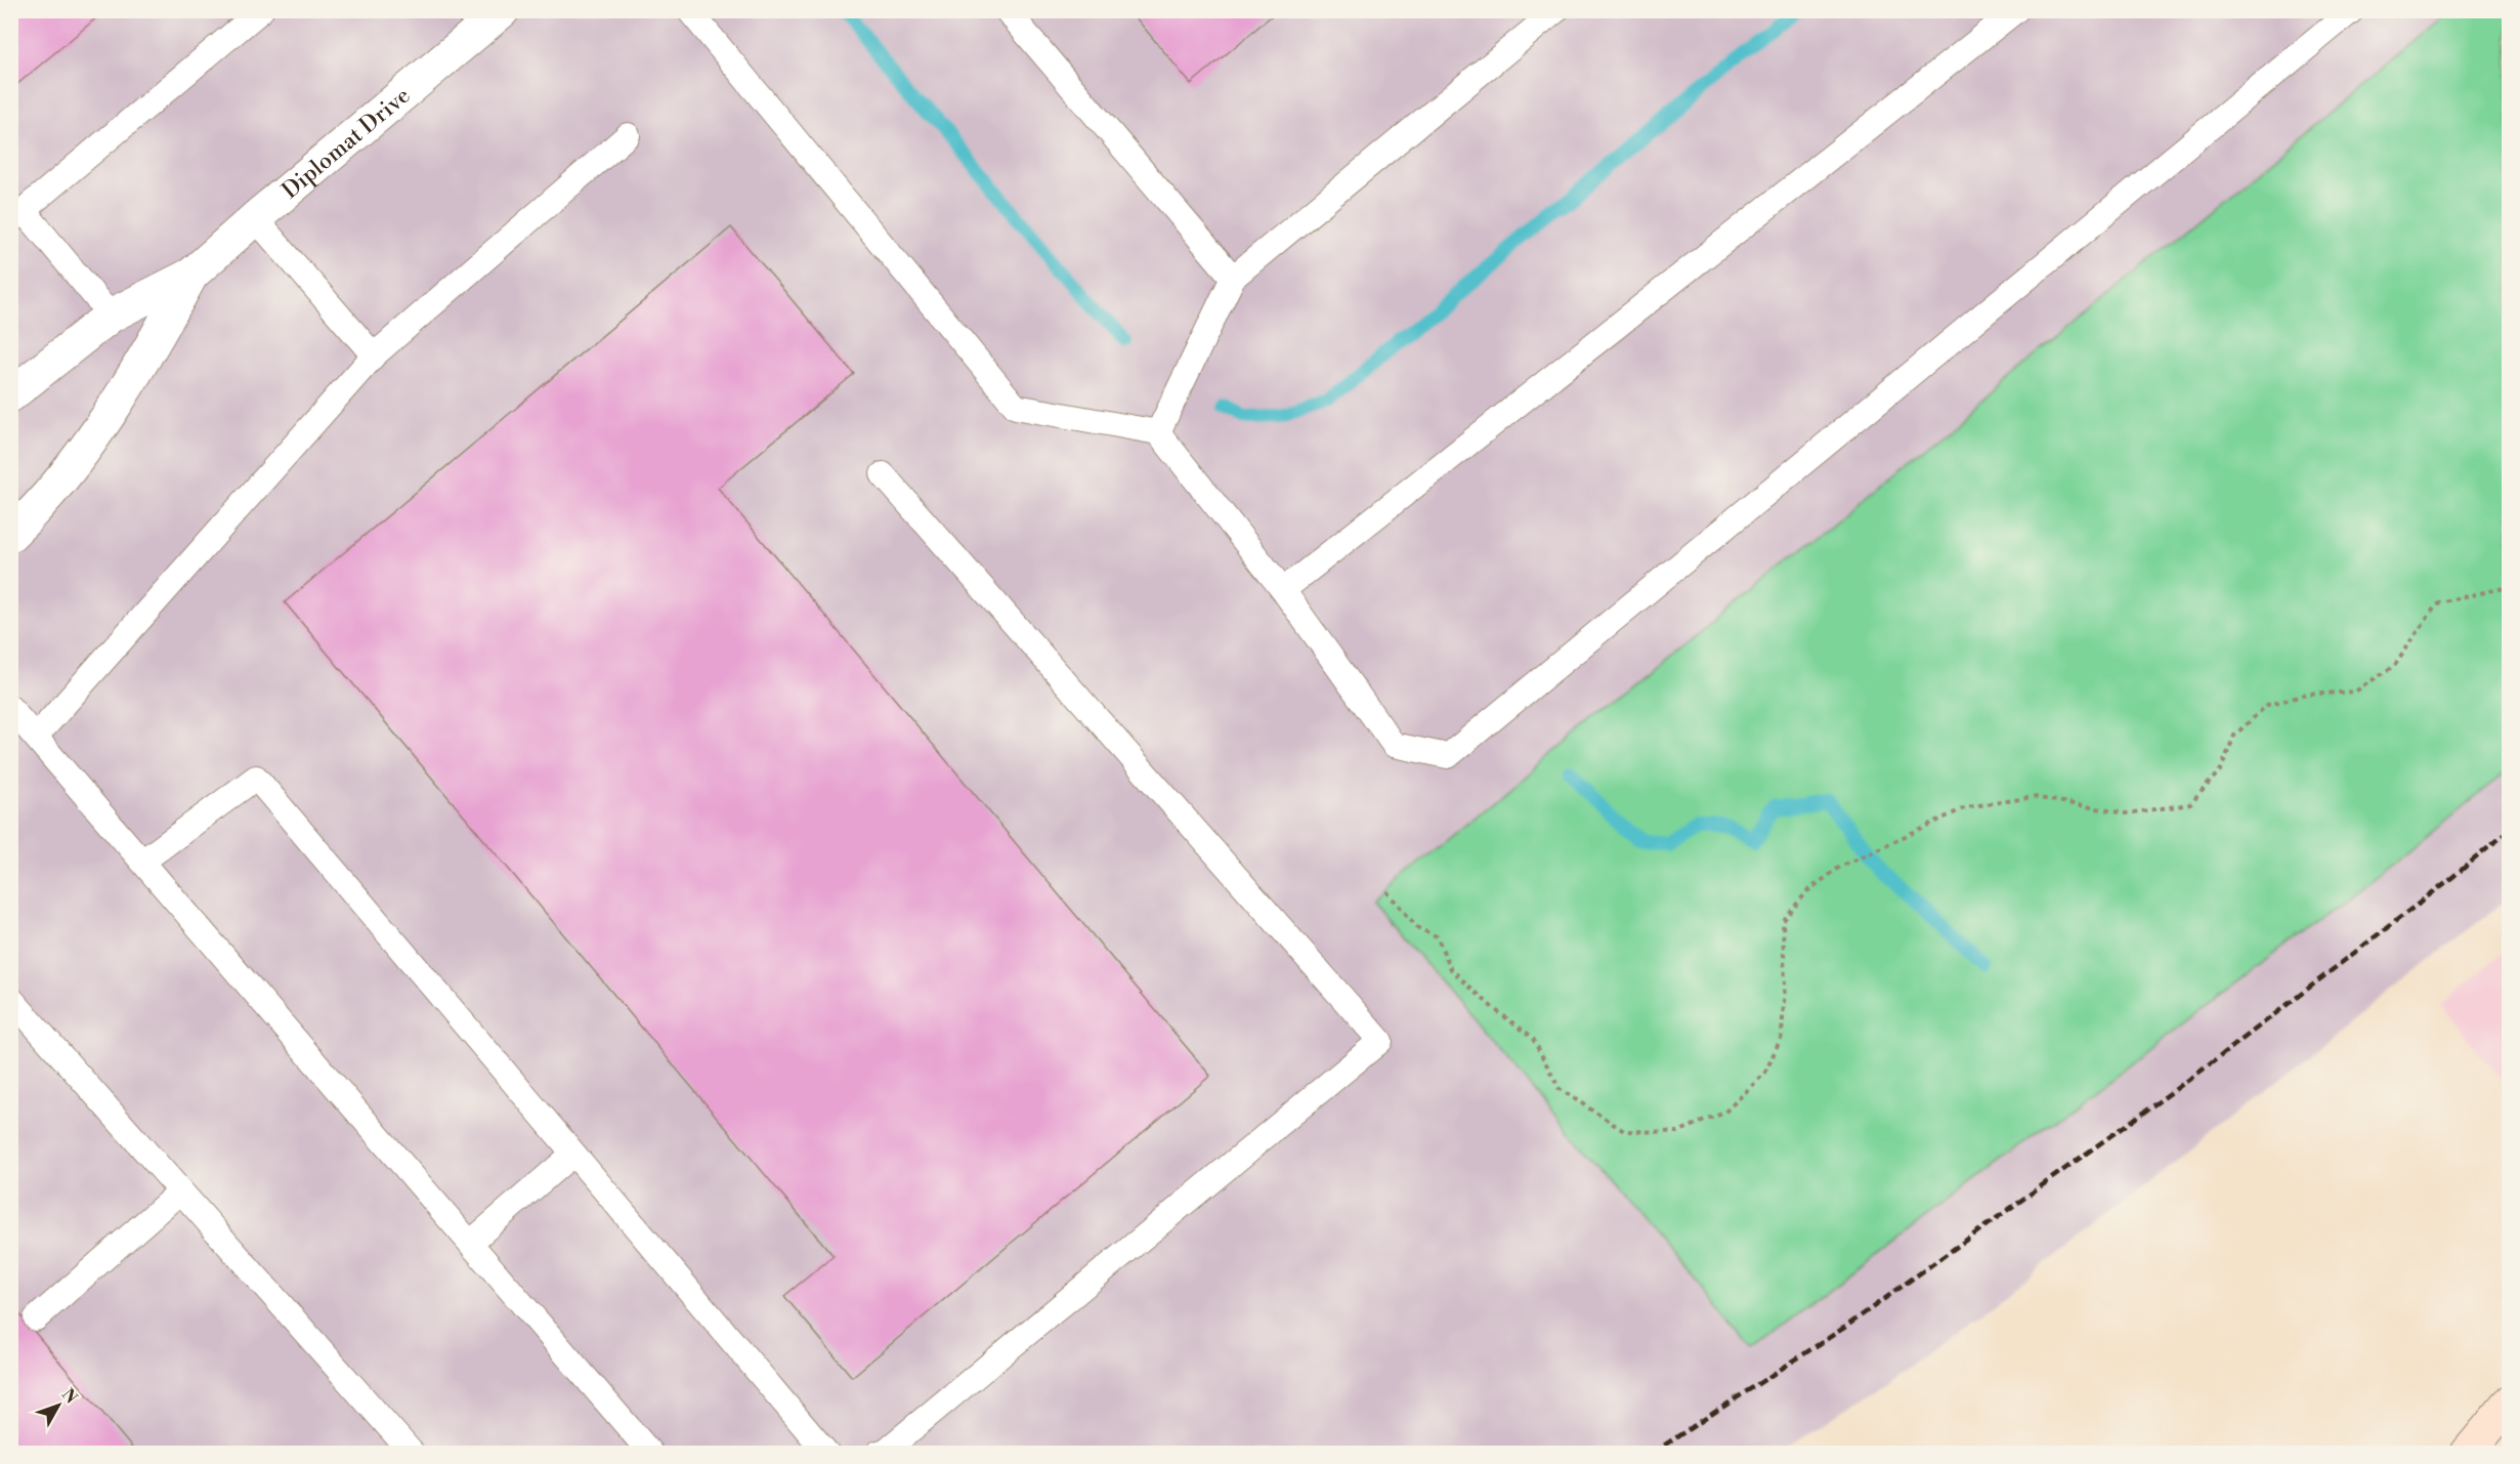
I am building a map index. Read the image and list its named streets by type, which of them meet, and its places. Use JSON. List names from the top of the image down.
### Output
{
  "streets": {
    "street": ["Diplomat Drive"]
  },
  "north": "top right"
}
